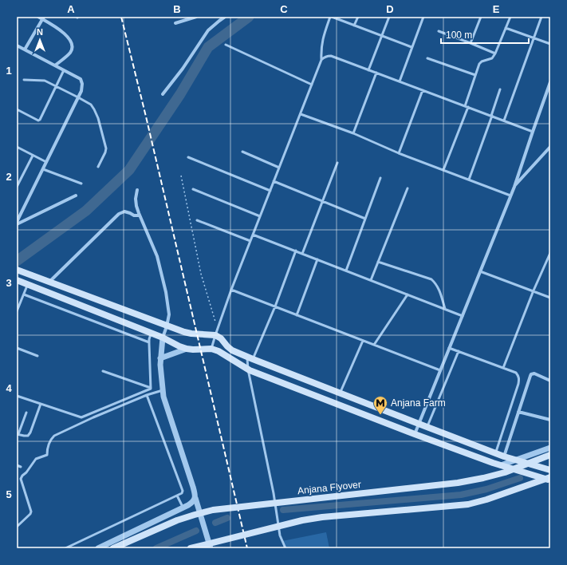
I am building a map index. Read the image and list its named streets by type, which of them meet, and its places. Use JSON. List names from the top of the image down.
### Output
{
  "streets": {
    "main road": ["Anjana Flyover"]
  },
  "places": {
    "metro station": ["Anjana Farm"]
  },
  "scale_bar": "100 m",
  "north": "top",
  "grid": {
    "columns": [
      "A",
      "B",
      "C",
      "D",
      "E"
    ],
    "rows": [
      "1",
      "2",
      "3",
      "4",
      "5"
    ]
  }
}
